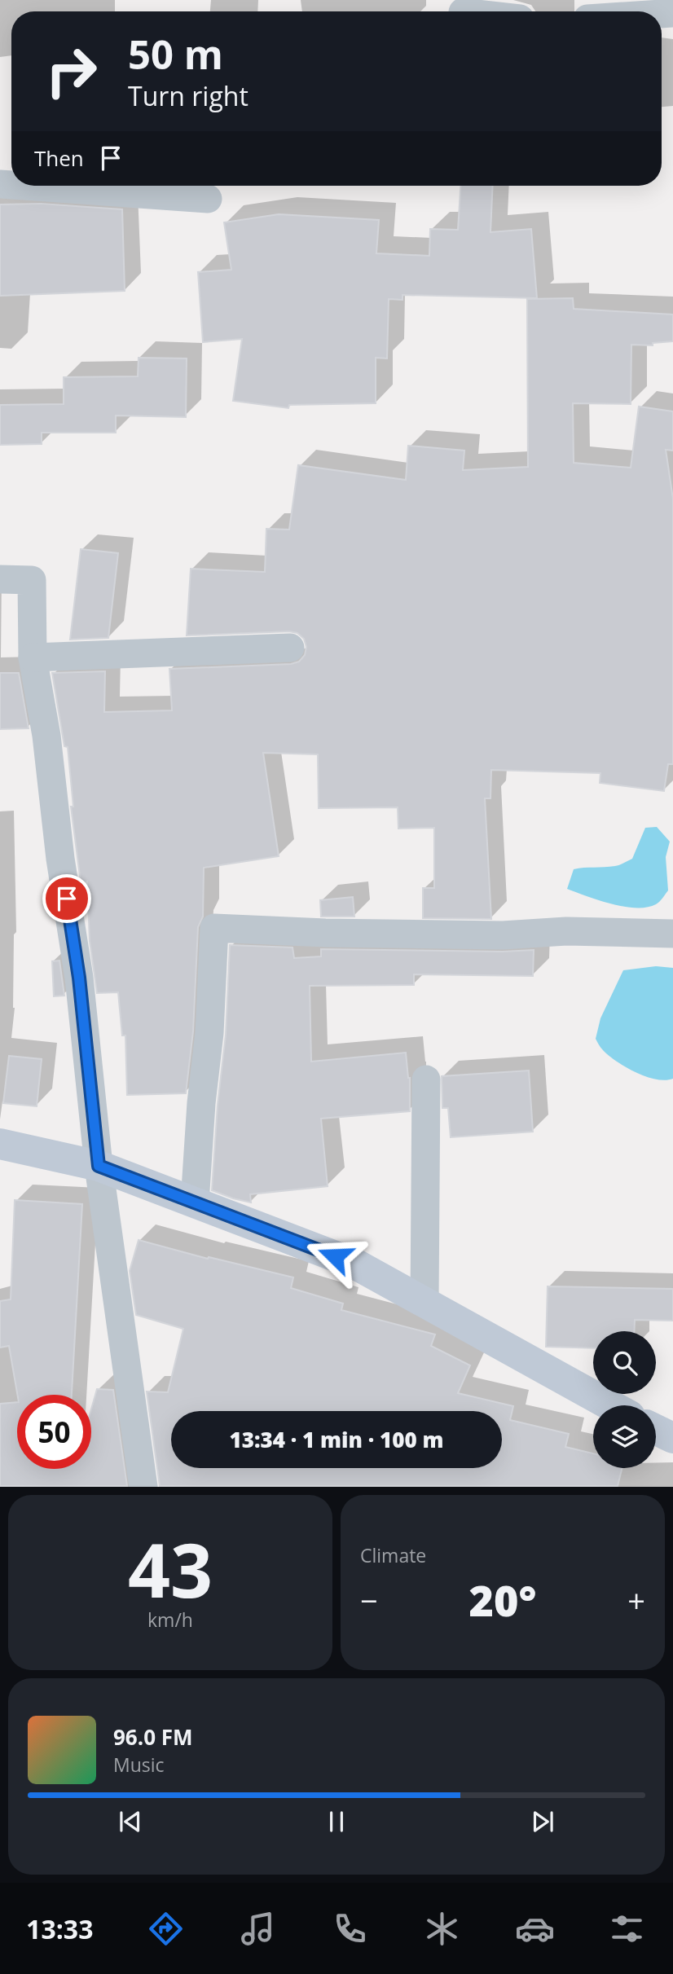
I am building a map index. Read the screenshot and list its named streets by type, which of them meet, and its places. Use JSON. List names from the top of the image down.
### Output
{
  "page": {
    "turn": ["50 m", "Turn right"],
    "then": "Then",
    "limit": "50",
    "trip": "13:34 · 1 min · 100 m",
    "tile": [
      ["43", "km/h"],
      "Climate"
    ],
    "heat": ["−", "20°", "+"],
    "song": ["96.0 FM", "Music"],
    "tabs": "13:33"
  }
}
